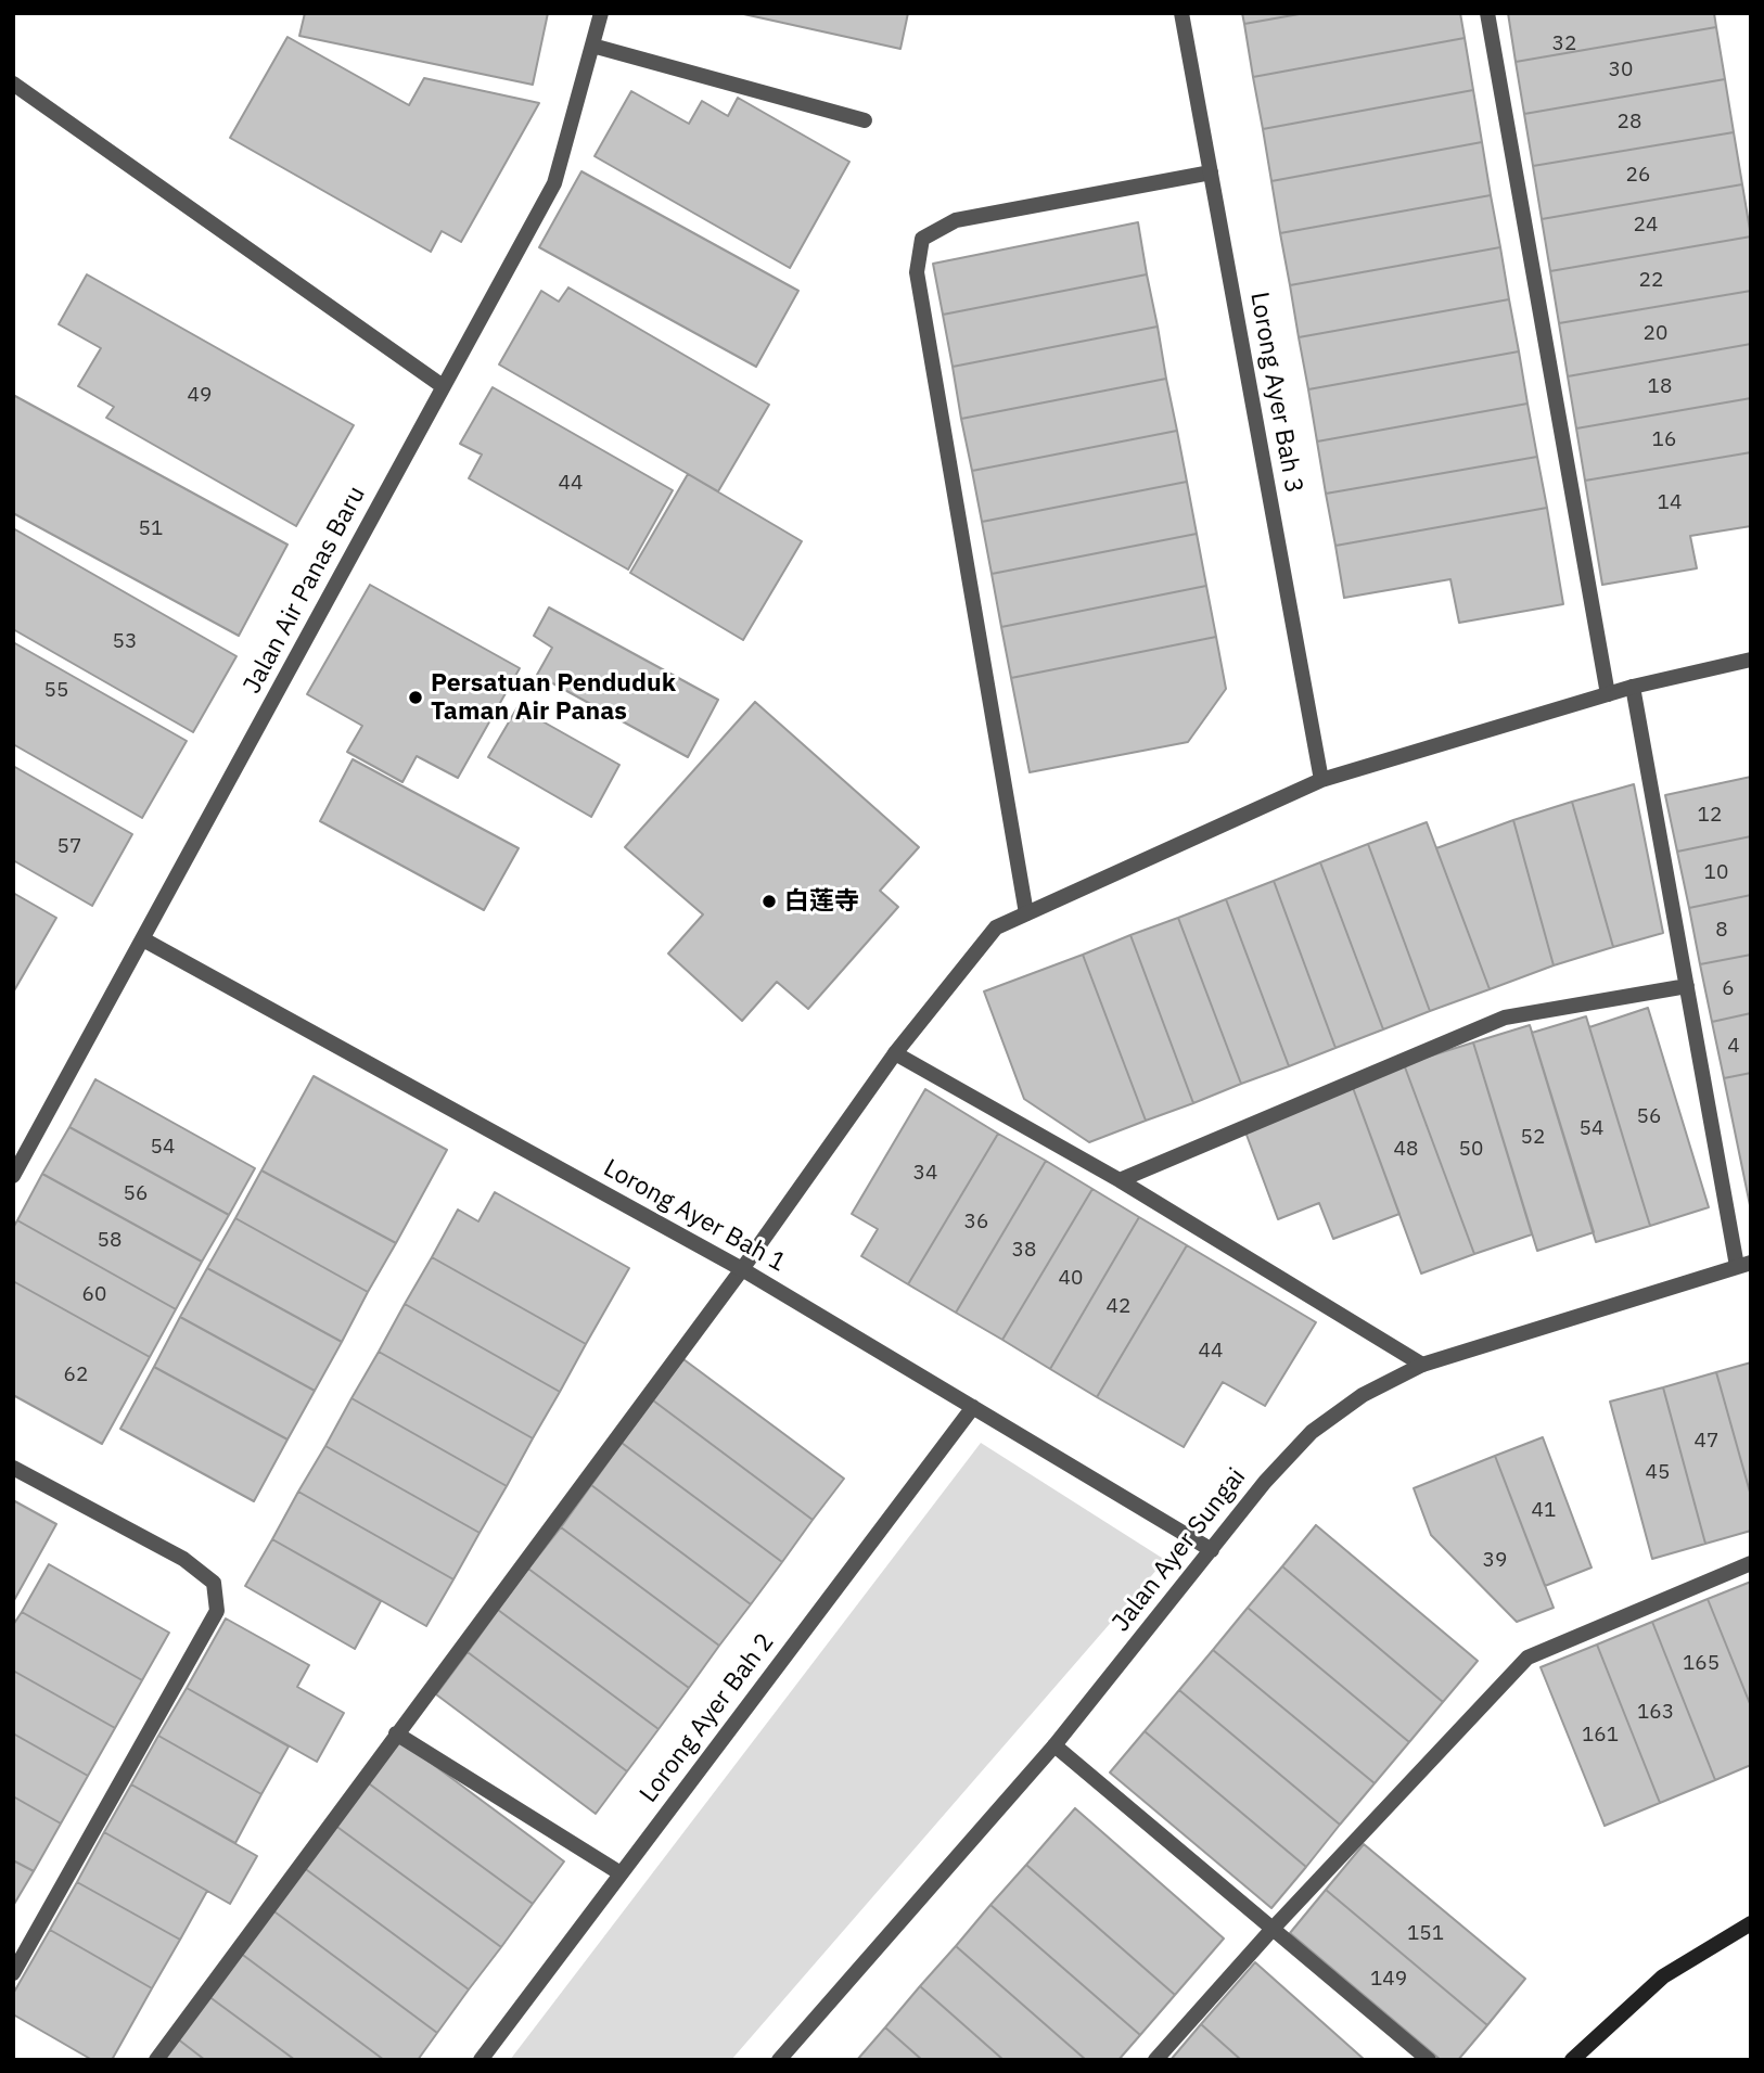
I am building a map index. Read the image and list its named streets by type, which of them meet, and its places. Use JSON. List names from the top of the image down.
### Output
{
  "streets": {
    "street": [
      "Lorong Ayer Bah 3",
      "Jalan Air Panas Baru",
      "Lorong Ayer Bah 1",
      "Jalan Ayer Sungai",
      "Lorong Ayer Bah 2"
    ]
  },
  "crossings": [
    ["Jalan Air Panas Baru", "Lorong Ayer Bah 1"],
    ["Lorong Ayer Bah 1", "Jalan Ayer Sungai"],
    ["Lorong Ayer Bah 1", "Lorong Ayer Bah 2"]
  ],
  "places": ["Persatuan Penduduk Taman Air Panas", "白莲寺"],
  "house_numbers": [
    "32",
    "30",
    "28",
    "26",
    "24",
    "22",
    "20",
    "18",
    "49",
    "16",
    "44",
    "14",
    "51",
    "53",
    "55",
    "12",
    "57",
    "10",
    "8",
    "6",
    "4",
    "56",
    "54",
    "52",
    "54",
    "48",
    "50",
    "34",
    "56",
    "36",
    "58",
    "38",
    "40",
    "60",
    "42",
    "44",
    "62",
    "47",
    "45",
    "41",
    "39",
    "165",
    "163",
    "161",
    "151",
    "149"
  ]
}
